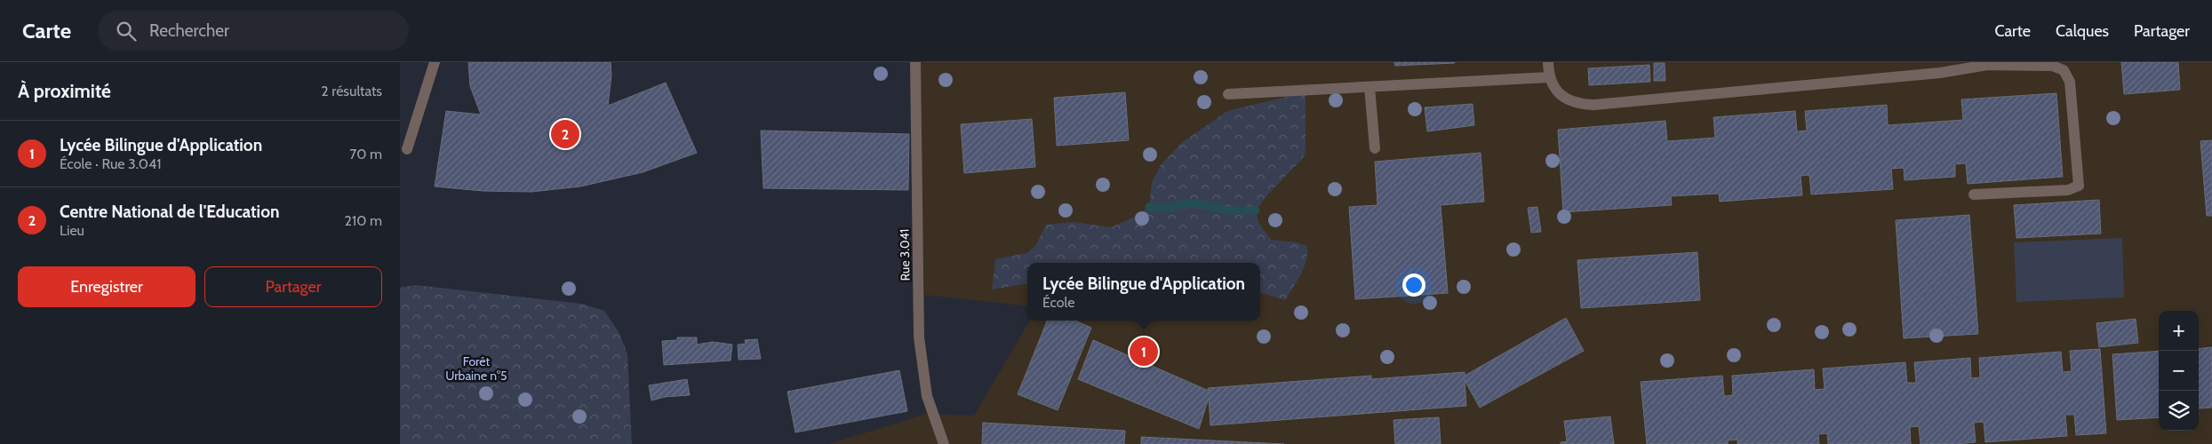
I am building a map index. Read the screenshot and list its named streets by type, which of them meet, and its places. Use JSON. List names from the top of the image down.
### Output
{
  "streets": {
    "street": ["Rue 3.041"]
  },
  "parks": ["Forêt Urbaine n°5"],
  "page": {
    "header": "Carte",
    "search": "Rechercher",
    "nav": ["Carte", "Calques", "Partager"],
    "heading": ["À proximité", "2 résultats"],
    "pins": ["2", "1"],
    "list": [
      {
        "mark": "1",
        "name": "Lycée Bilingue d'Application",
        "note": "École · Rue 3.041",
        "value": "70 m"
      },
      {
        "mark": "2",
        "name": "Centre National de l'Education",
        "note": "Lieu",
        "value": "210 m"
      }
    ],
    "buttons": ["Enregistrer", "Partager"],
    "popup": ["Lycée Bilingue d'Application", "École"],
    "map_buttons": ["+", "−"]
  }
}
